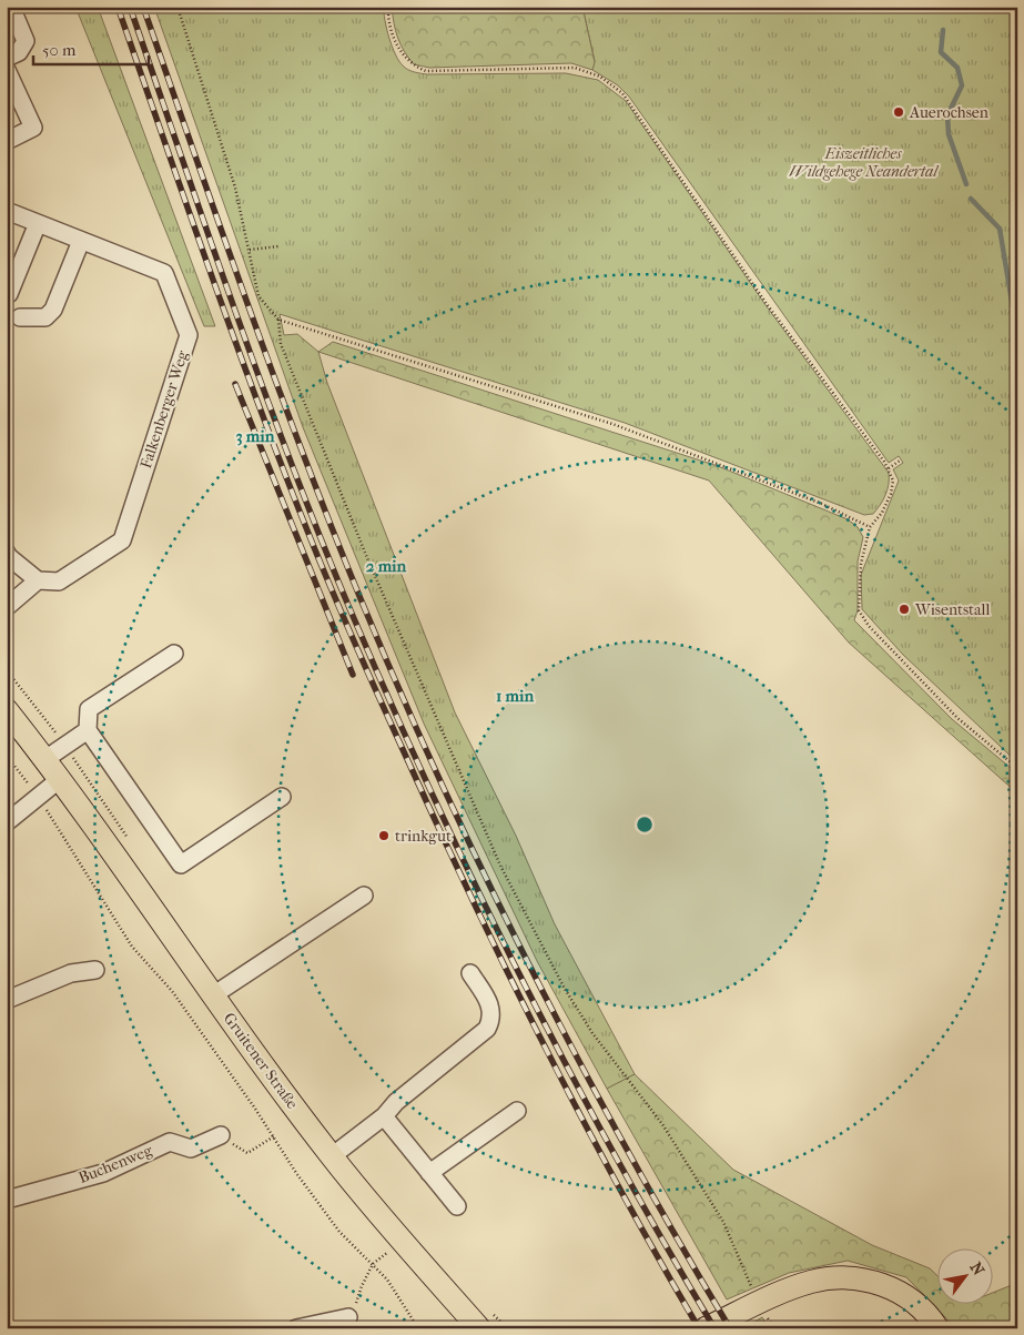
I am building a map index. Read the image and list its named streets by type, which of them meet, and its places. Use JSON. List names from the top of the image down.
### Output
{
  "streets": {
    "main road": ["Gruitener Straße"],
    "street": ["Falkenberger Weg", "Buchenweg"]
  },
  "parks": ["Eiszeitliches Wildgehege Neandertal"],
  "places": ["Auerochsen", "Wisentstall", "trinkgut"],
  "scale_bar": "50 m",
  "north": "top right",
  "rings": ["3 min", "2 min", "1 min"]
}
